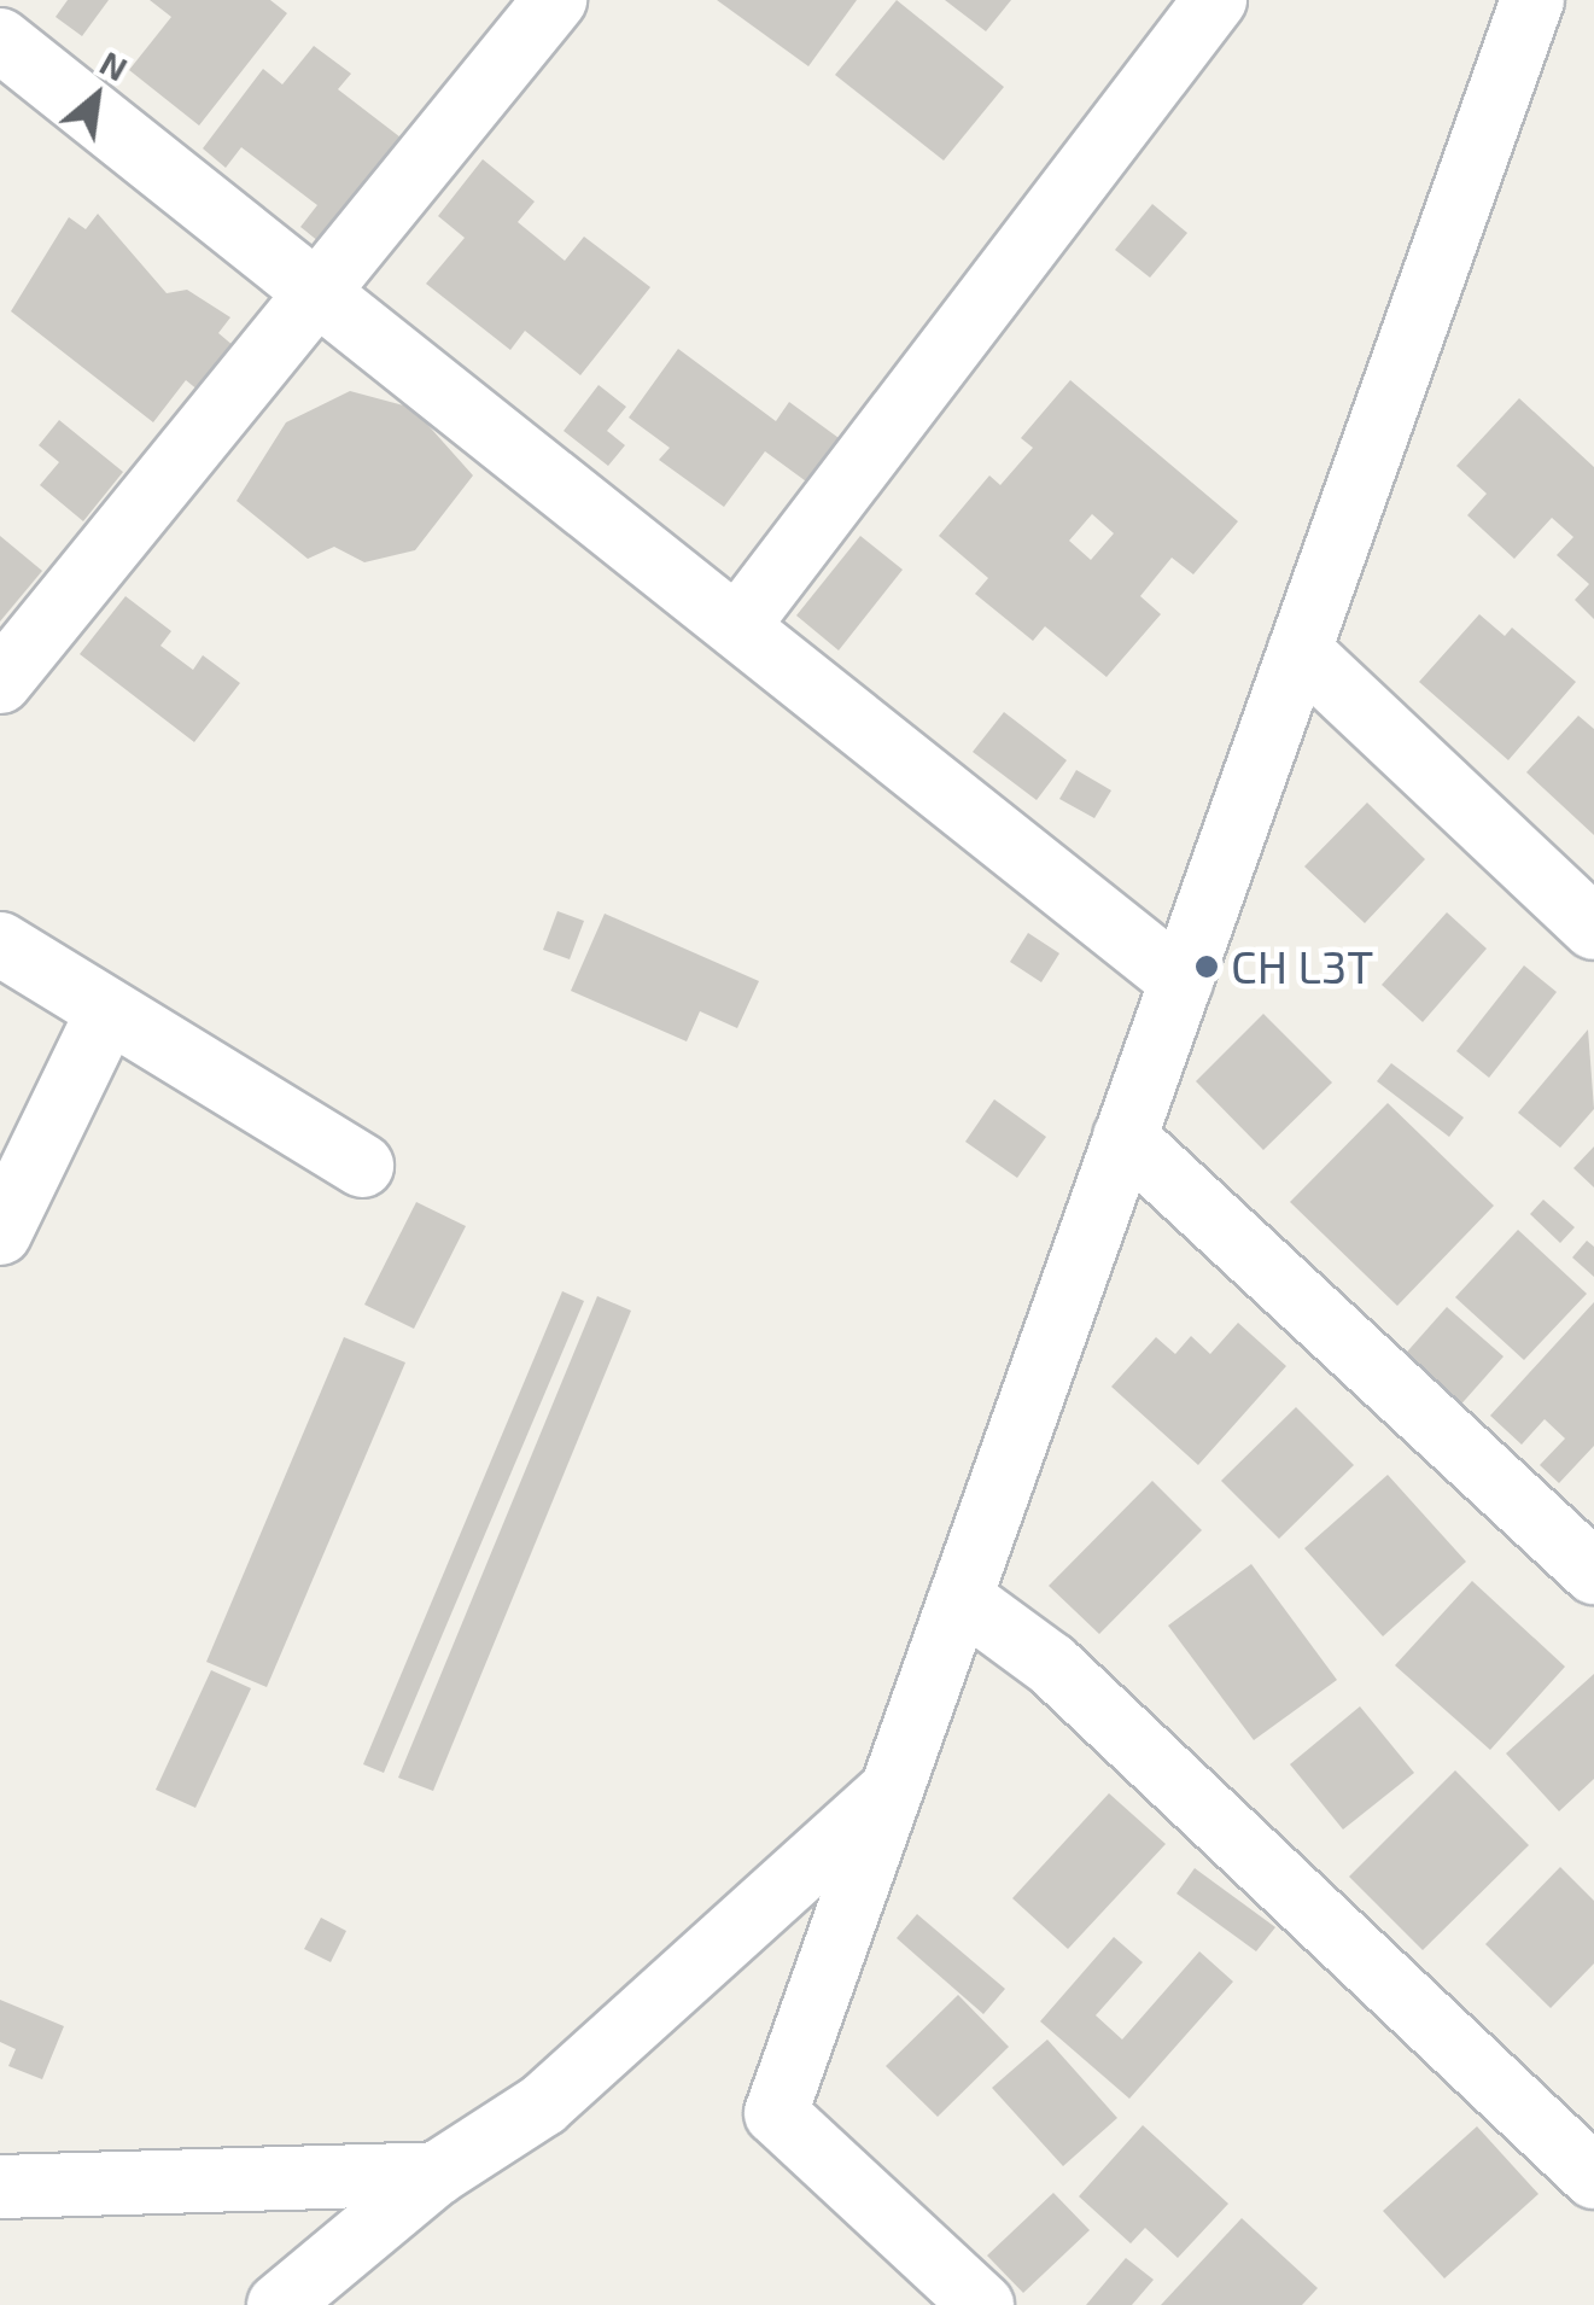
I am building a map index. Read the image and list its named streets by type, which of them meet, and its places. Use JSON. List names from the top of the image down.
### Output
{
  "places": ["CH L3T"],
  "north": "top right"
}
